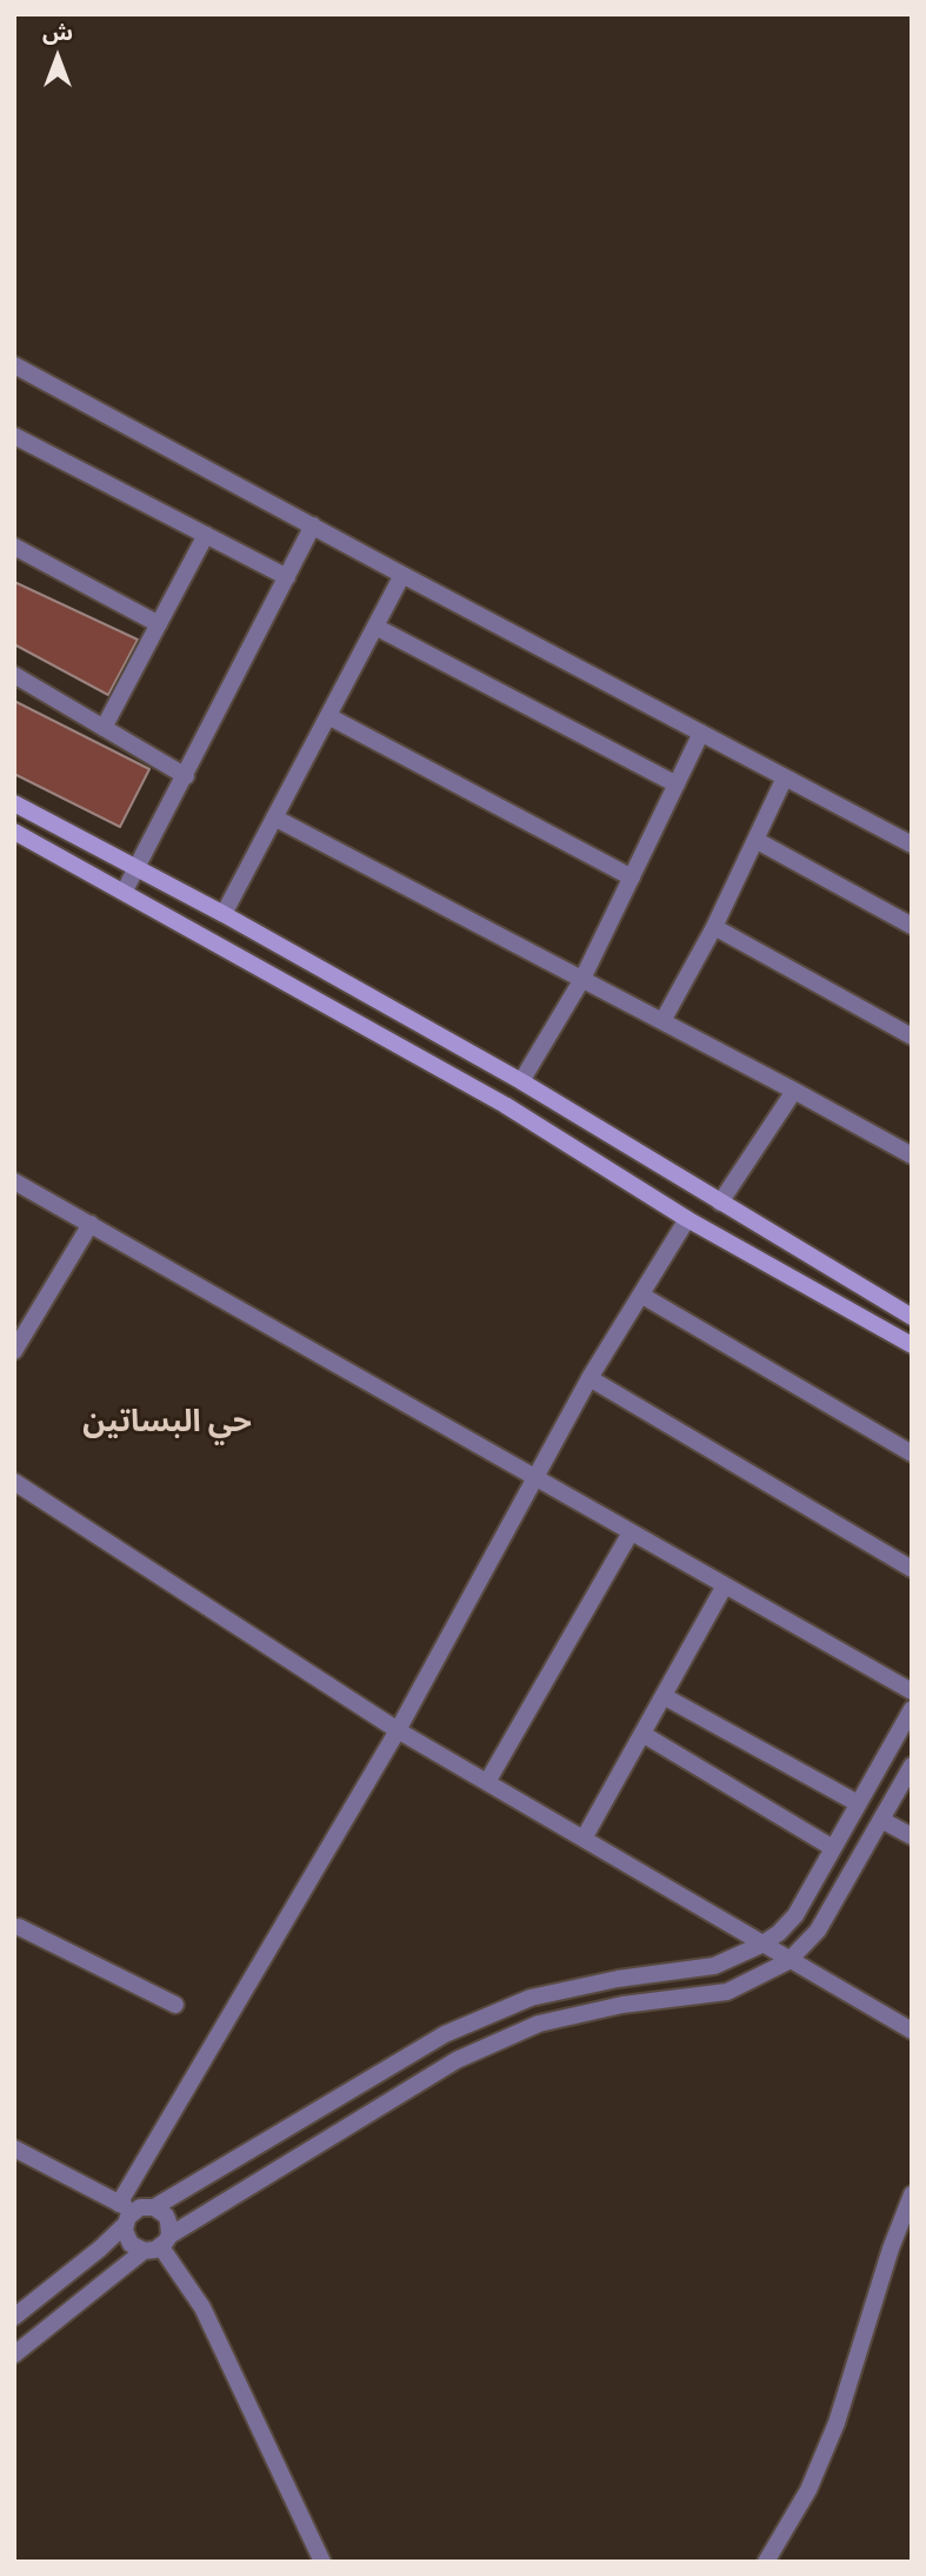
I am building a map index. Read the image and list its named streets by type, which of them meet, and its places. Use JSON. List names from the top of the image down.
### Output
{
  "districts": ["حي البساتين"],
  "north": "top"
}
